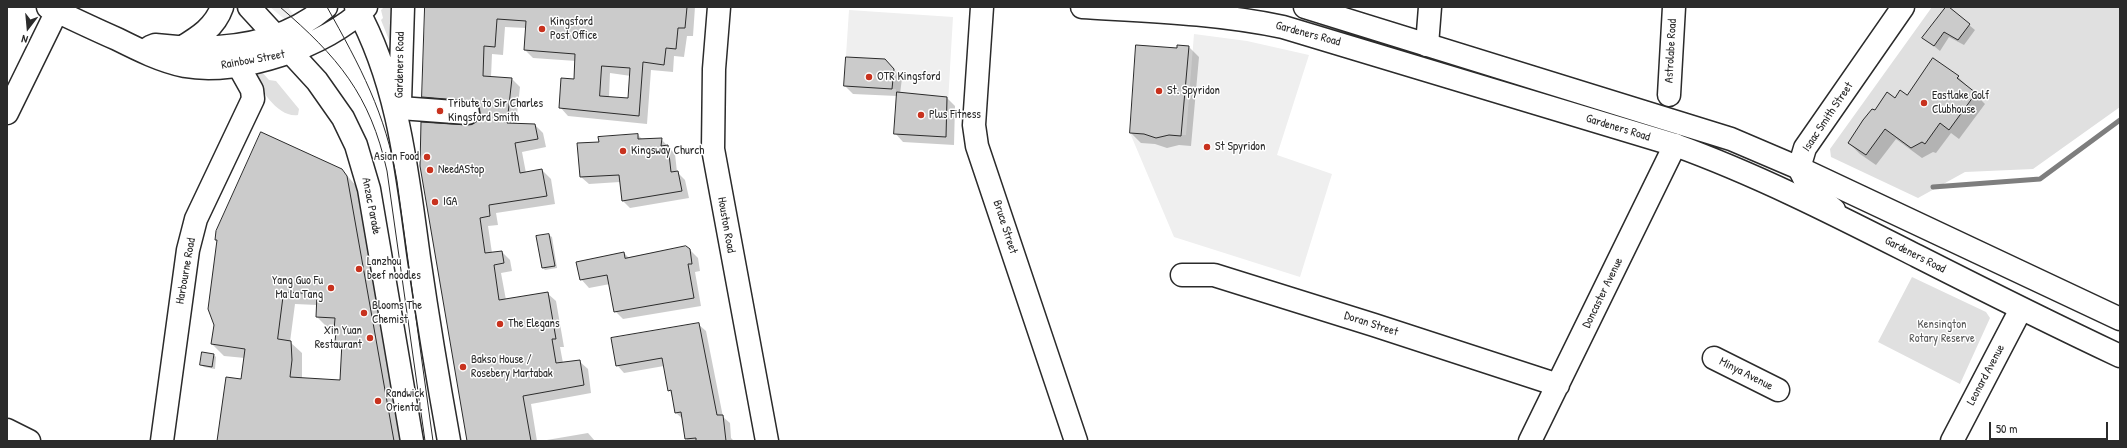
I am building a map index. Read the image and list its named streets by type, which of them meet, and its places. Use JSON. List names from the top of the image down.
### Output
{
  "streets": {
    "main road": [
      "Gardeners Road",
      "Astrolabe Road",
      "Rainbow Street",
      "Isaac Smith Street",
      "Anzac Parade",
      "Houston Road",
      "Bruce Street",
      "Harbourne Road",
      "Doncaster Avenue",
      "Doran Street",
      "Minya Avenue",
      "Leonard Avenue"
    ]
  },
  "crossings": [
    ["Gardeners Road", "Isaac Smith Street"],
    ["Gardeners Road", "Doncaster Avenue"],
    ["Gardeners Road", "Leonard Avenue"],
    ["Rainbow Street", "Anzac Parade"],
    ["Rainbow Street", "Harbourne Road"],
    ["Doncaster Avenue", "Doran Street"]
  ],
  "parks": ["Kensington Rotary Reserve"],
  "places": [
    "Kingsford Post Office",
    "OTR Kingsford",
    "St. Spyridon",
    "Eastlake Golf Clubhouse",
    "Tribute to Sir Charles Kingsford Smith",
    "Plus Fitness",
    "St Spyridon",
    "Kingsway Church",
    "Asian Food",
    "NeedAStop",
    "IGA",
    "Lanzhou beef noodles",
    "Yang Guo Fu Ma La Tang",
    "Blooms The Chemist",
    "The Elegans",
    "Xin Yuan Restaurant",
    "Bakso House / Rosebery Martabak",
    "Randwick Oriental"
  ],
  "scale_bar": "50 m",
  "north": "bottom"
}
